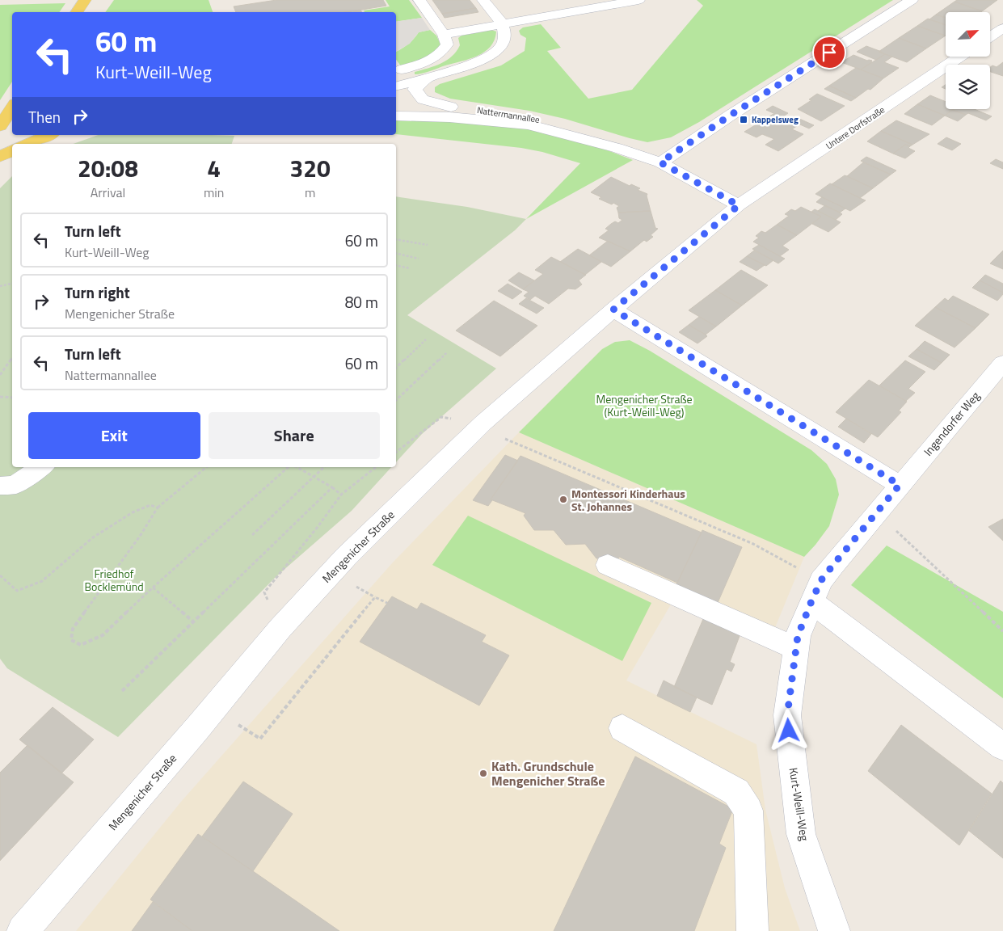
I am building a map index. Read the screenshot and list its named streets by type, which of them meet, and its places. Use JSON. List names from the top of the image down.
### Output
{
  "streets": {
    "street": [
      "Nattermannallee",
      "Untere Dorfstraße",
      "Ingendorfer Weg",
      "Mengenicher Straße",
      "Kurt-Weill-Weg"
    ]
  },
  "crossings": [
    ["Nattermannallee", "Untere Dorfstraße"],
    ["Nattermannallee", "Mengenicher Straße"],
    ["Untere Dorfstraße", "Mengenicher Straße"],
    ["Ingendorfer Weg", "Kurt-Weill-Weg"]
  ],
  "parks": ["Mengenicher Straße (Kurt-Weill-Weg)", "Friedhof Bocklemünd"],
  "places": {
    "transit": ["Kappelsweg"],
    "other": ["Montessori Kinderhaus St. Johannes", "Kath. Grundschule Mengenicher Straße"]
  },
  "north": "top right",
  "page": {
    "turn": ["60 m", "Kurt-Weill-Weg"],
    "then": "Then",
    "eta": [
      "20:08",
      "Arrival",
      "4",
      "min",
      "320",
      "m"
    ],
    "list": [
      {
        "name": "Turn left",
        "note": "Kurt-Weill-Weg",
        "value": "60 m"
      },
      {
        "name": "Turn right",
        "note": "Mengenicher Straße",
        "value": "80 m"
      },
      {
        "name": "Turn left",
        "note": "Nattermannallee",
        "value": "60 m"
      }
    ],
    "buttons": ["Exit", "Share"]
  }
}
